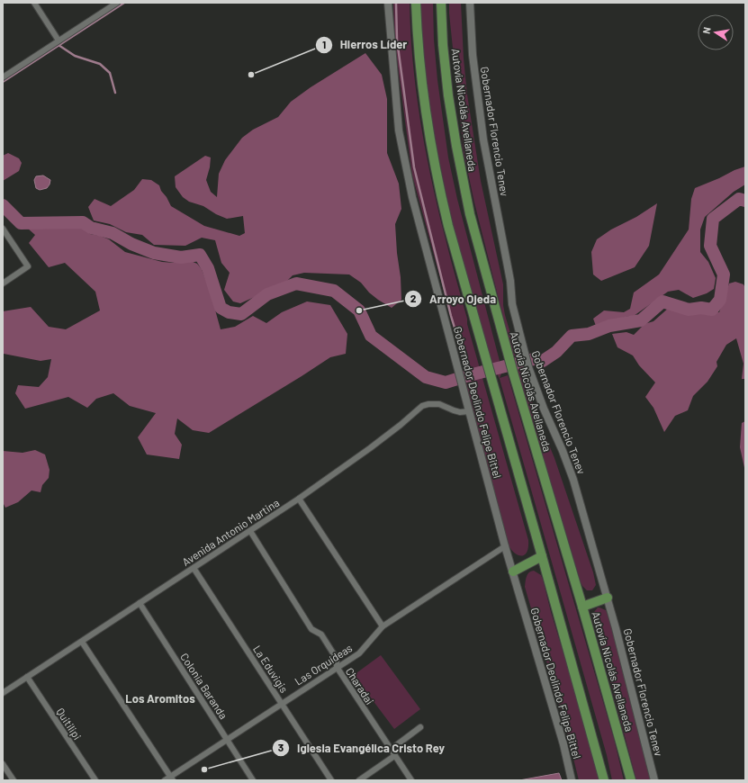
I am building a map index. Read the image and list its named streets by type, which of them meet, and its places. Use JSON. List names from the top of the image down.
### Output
{
  "streets": {
    "highway": ["Autovía Nicolás Avellaneda"],
    "street": [
      "Gobernador Florencio Tenev",
      "Gobernador Deolindo Felipe Bittel",
      "Avenida Antonio Martina",
      "Las Orquídeas",
      "La Eduvigis",
      "Colonia Baranda",
      "Charadai",
      "Quitilipi"
    ]
  },
  "crossings": [
    ["Gobernador Deolindo Felipe Bittel", "Avenida Antonio Martina"],
    ["Gobernador Deolindo Felipe Bittel", "Las Orquídeas"],
    ["Avenida Antonio Martina", "La Eduvigis"],
    ["Avenida Antonio Martina", "Colonia Baranda"],
    ["Avenida Antonio Martina", "Charadai"],
    ["Avenida Antonio Martina", "Quitilipi"],
    ["Las Orquídeas", "La Eduvigis"],
    ["Las Orquídeas", "Colonia Baranda"],
    ["Las Orquídeas", "Charadai"]
  ],
  "districts": ["Los Aromitos"],
  "places": ["Hierros Líder", "Arroyo Ojeda", "Iglesia Evangélica Cristo Rey"],
  "north": "left"
}
